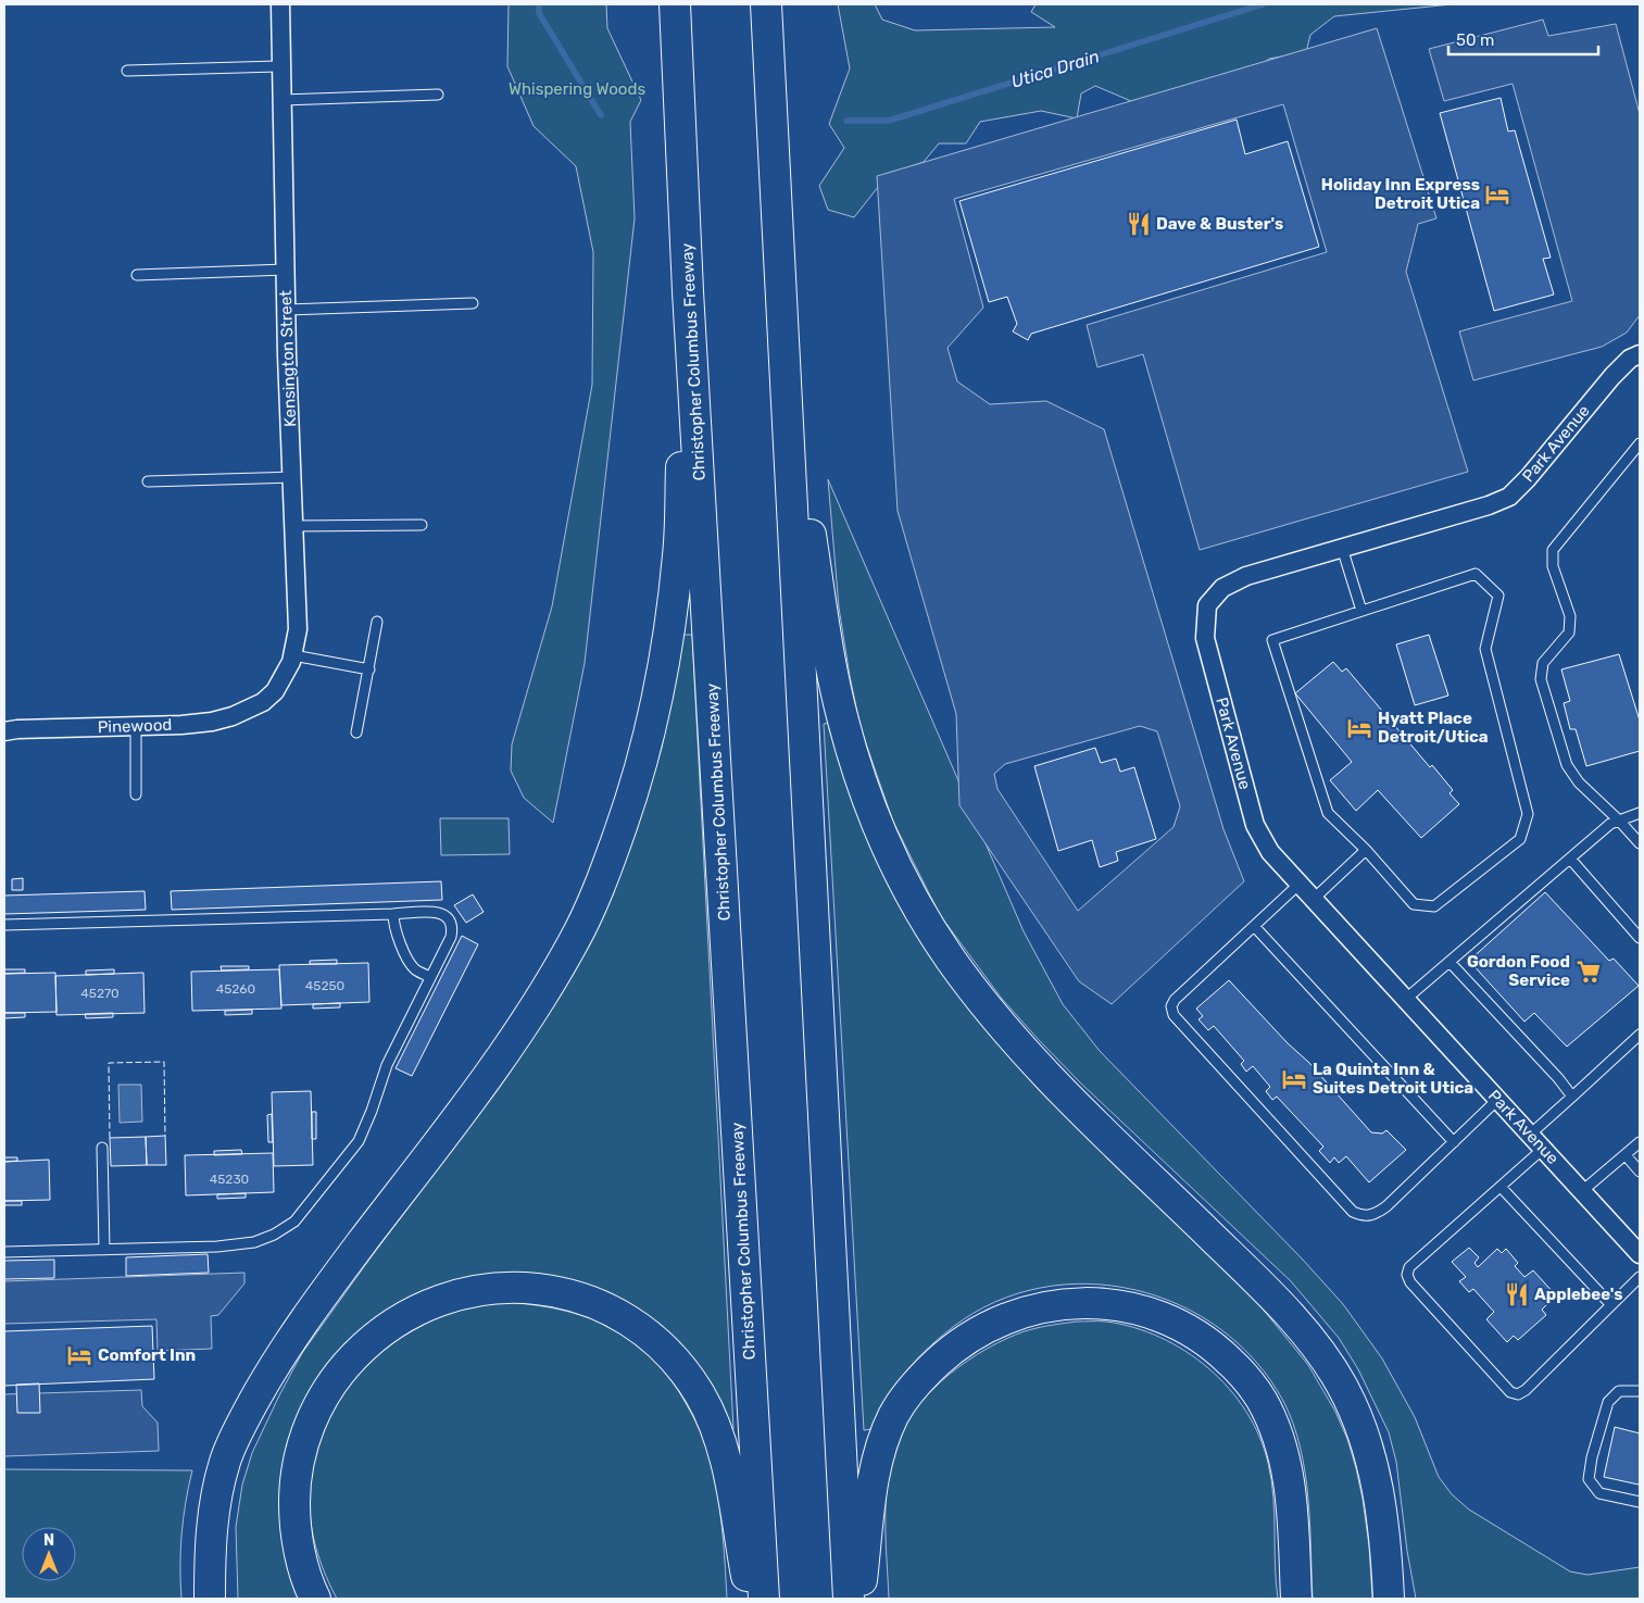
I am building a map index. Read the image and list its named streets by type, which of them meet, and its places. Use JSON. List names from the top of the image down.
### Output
{
  "streets": {
    "highway": ["Christopher Columbus Freeway"],
    "street": ["Kensington Street", "Park Avenue", "Pinewood"]
  },
  "crossings": [
    ["Kensington Street", "Pinewood"]
  ],
  "water": ["Utica Drain"],
  "parks": ["Whispering Woods"],
  "places": {
    "hotel": [
      "Holiday Inn Express Detroit Utica",
      "Hyatt Place Detroit/Utica",
      "La Quinta Inn & Suites Detroit Utica",
      "Comfort Inn"
    ],
    "restaurant": ["Dave & Buster's", "Applebee's"],
    "supermarket": ["Gordon Food Service"]
  },
  "house_numbers": [
    "45250",
    "45260",
    "45270",
    "45230"
  ],
  "scale_bar": "50 m",
  "north": "top"
}
